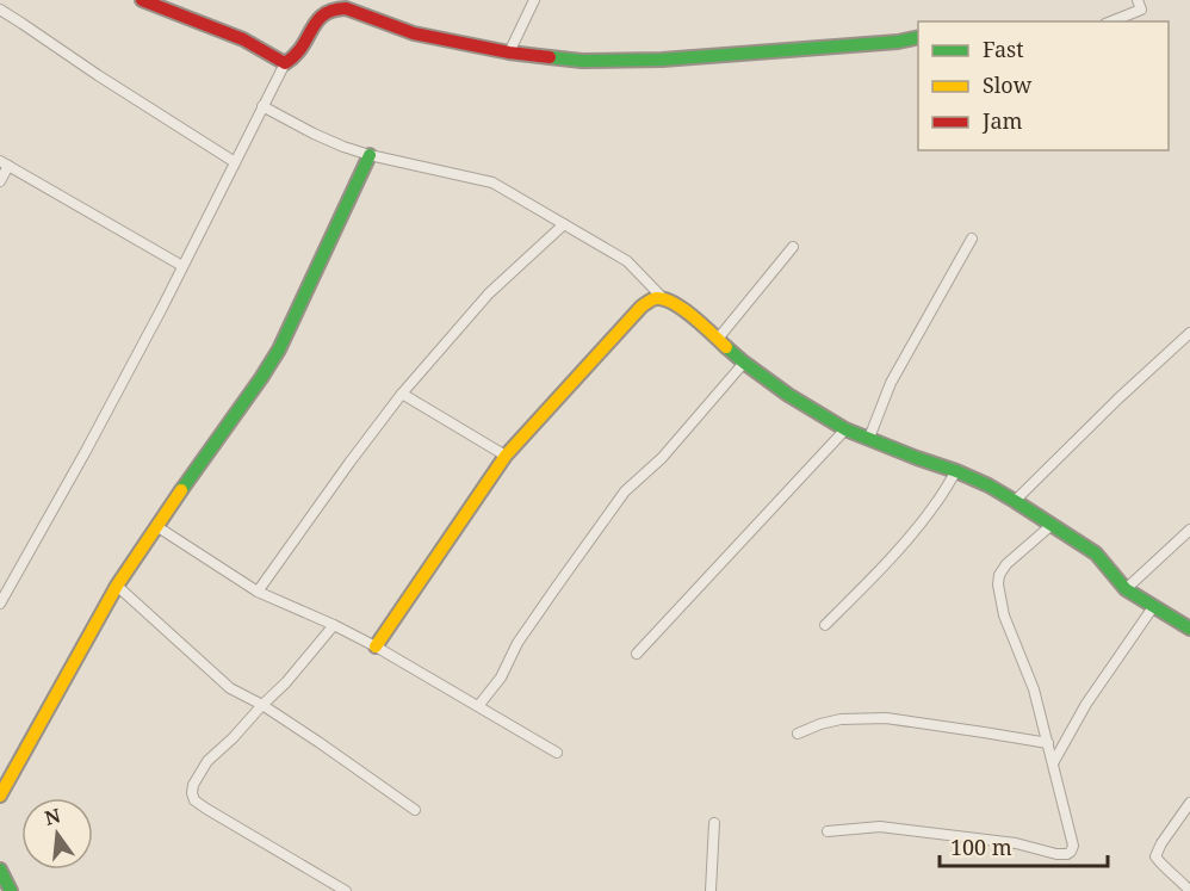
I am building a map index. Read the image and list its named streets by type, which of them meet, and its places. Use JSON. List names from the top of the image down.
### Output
{
  "legend": ["Fast", "Slow", "Jam"],
  "scale_bar": "100 m",
  "north": "top"
}
